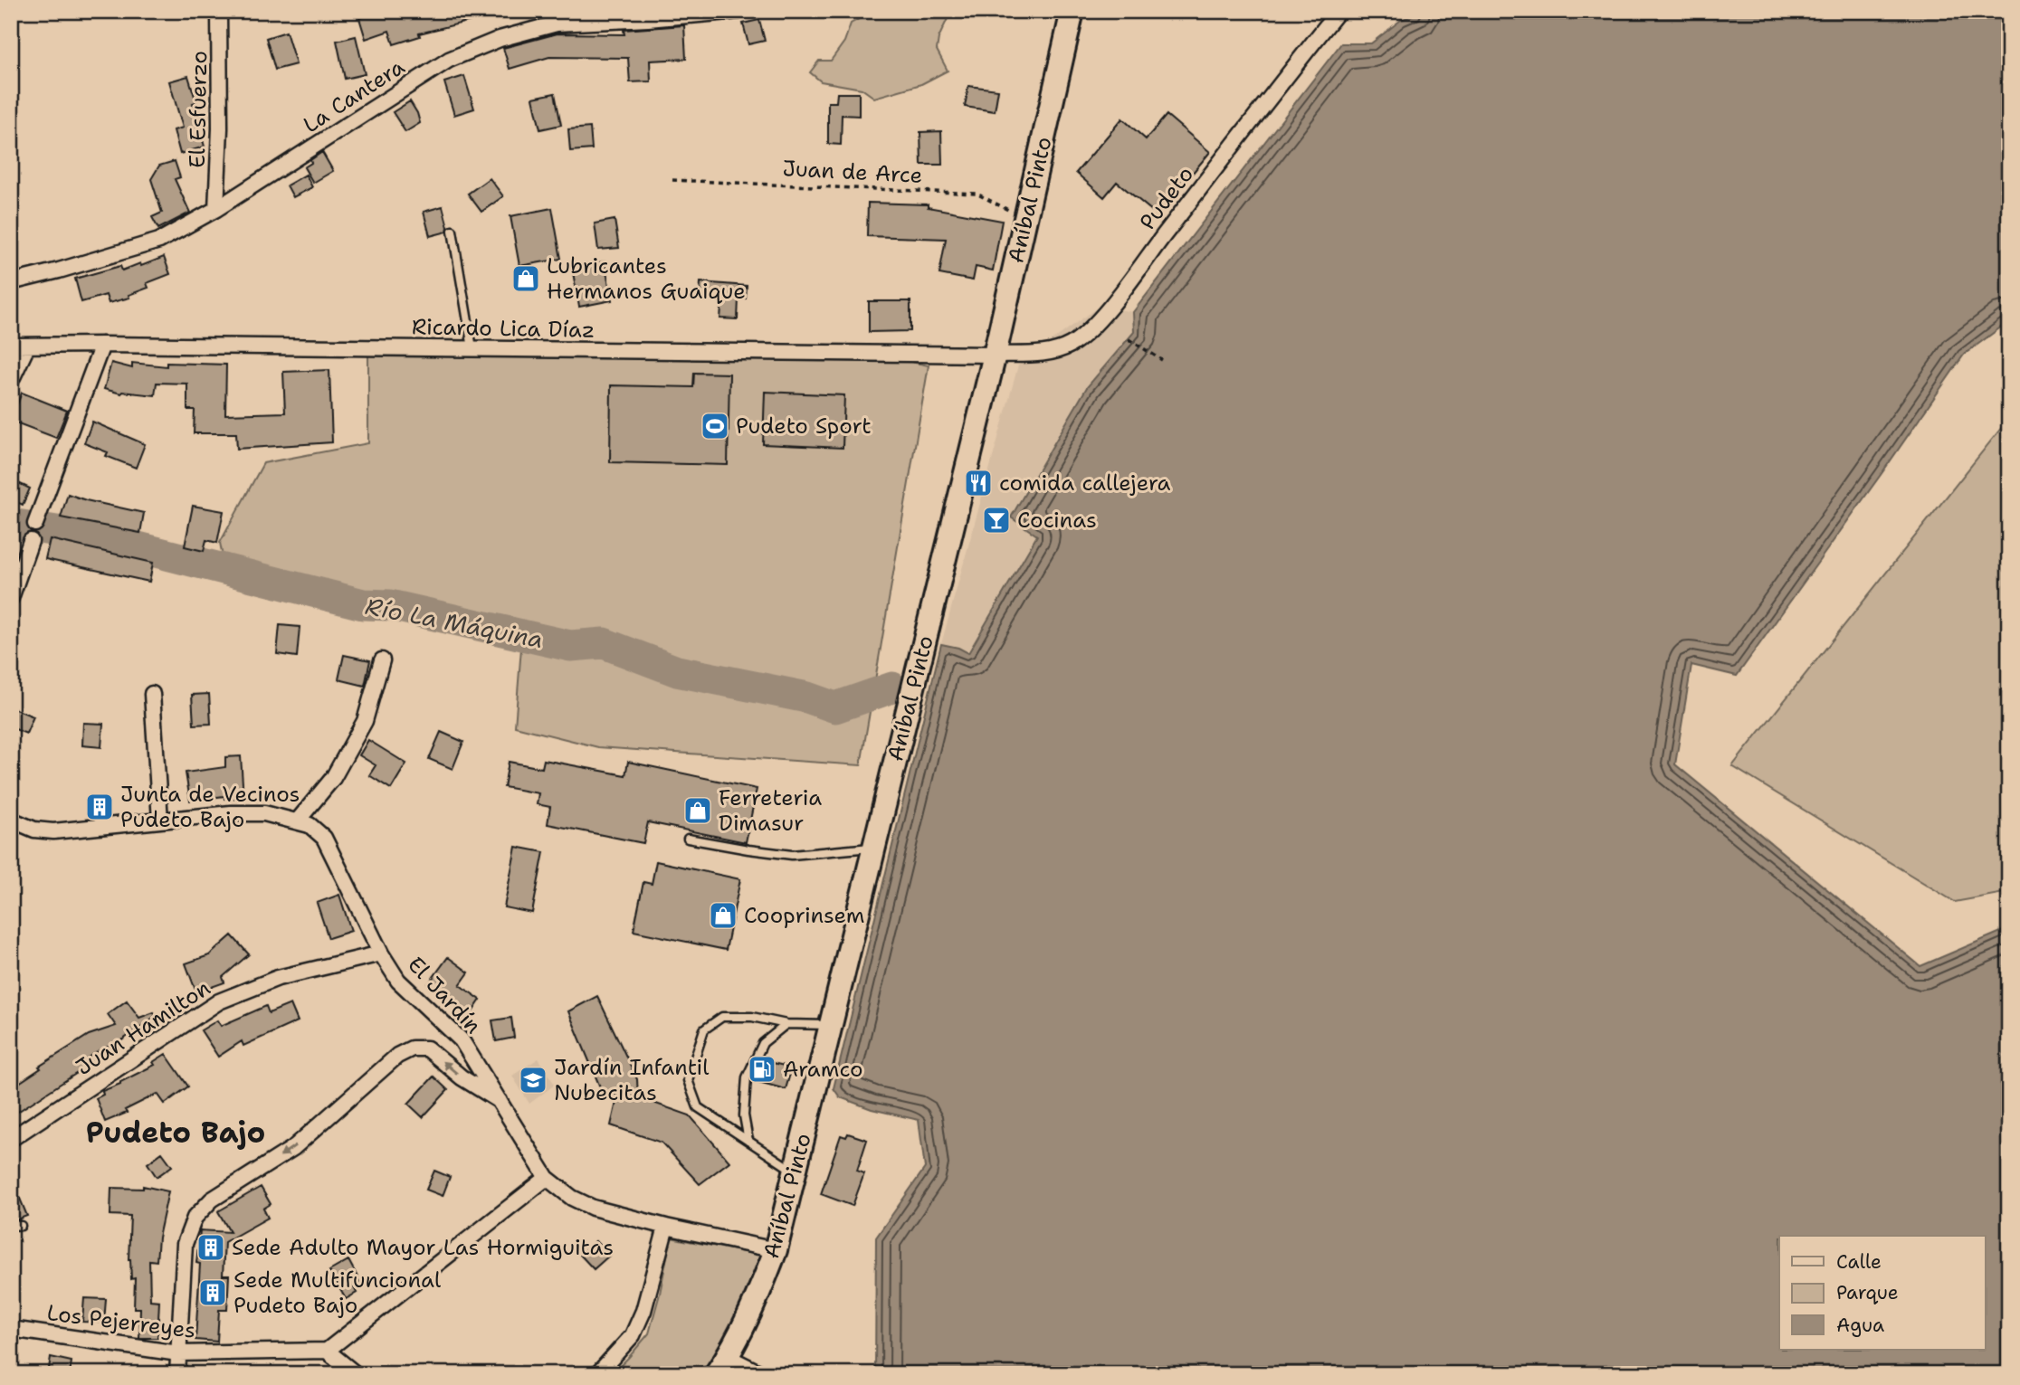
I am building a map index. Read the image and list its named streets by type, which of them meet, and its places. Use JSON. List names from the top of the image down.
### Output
{
  "streets": {
    "main road": ["Aníbal Pinto"],
    "street": [
      "La Cantera",
      "El Esfuerzo",
      "Pudeto",
      "Ricardo Lica Díaz",
      "El Jardín",
      "Juan Hamilton",
      "Los Pejerreyes"
    ],
    "path": ["Juan de Arce"]
  },
  "crossings": [
    ["La Cantera", "El Esfuerzo"],
    ["Juan de Arce", "Aníbal Pinto"],
    ["Pudeto", "Aníbal Pinto"],
    ["Pudeto", "Ricardo Lica Díaz"],
    ["Aníbal Pinto", "Ricardo Lica Díaz"],
    ["Aníbal Pinto", "El Jardín"],
    ["El Jardín", "Juan Hamilton"]
  ],
  "districts": ["Pudeto Bajo"],
  "water": ["Río La Máquina"],
  "places": {
    "shop": ["Lubricantes Hermanos Guaique", "Ferreteria Dimasur", "Cooprinsem"],
    "sports": ["Pudeto Sport"],
    "restaurant": ["comida callejera"],
    "bar": ["Cocinas"],
    "building": ["Junta de Vecinos Pudeto Bajo", "Sede Adulto Mayor Las Hormiguitas", "Sede Multifuncional Pudeto Bajo"],
    "fuel station": ["Aramco"],
    "school or university": ["Jardín Infantil Nubecitas"]
  },
  "legend": ["Calle", "Parque", "Agua"]
}
